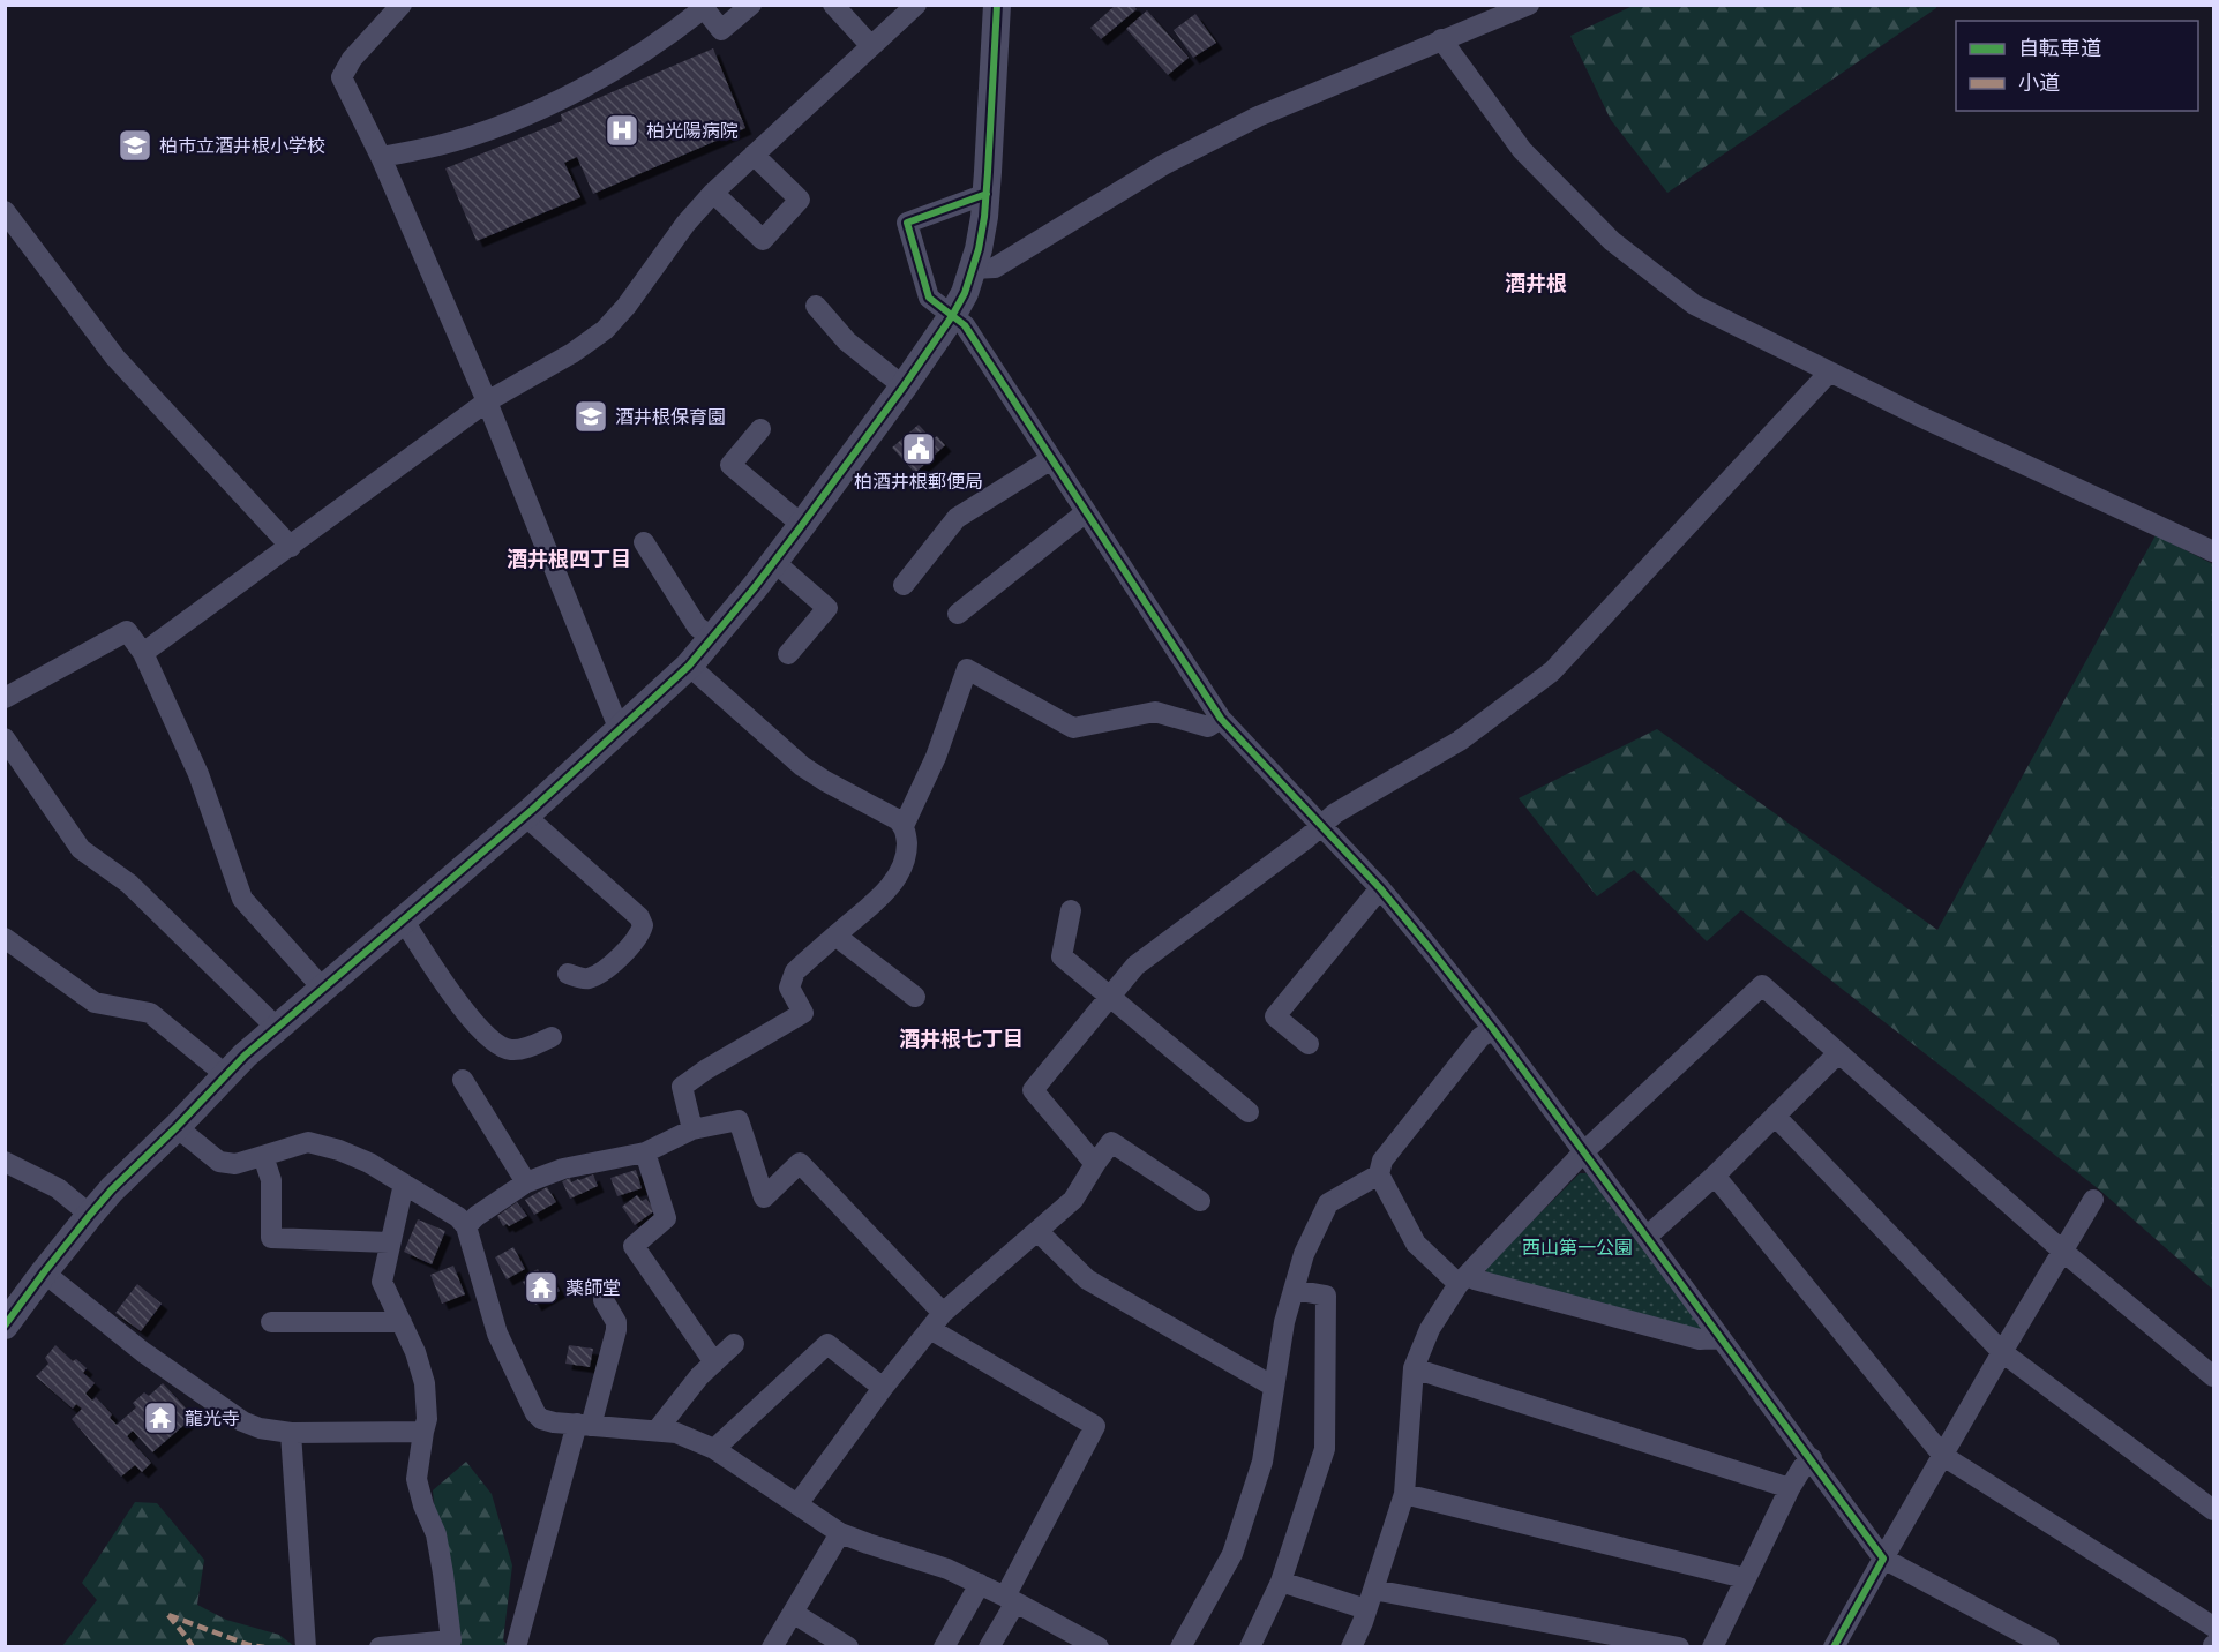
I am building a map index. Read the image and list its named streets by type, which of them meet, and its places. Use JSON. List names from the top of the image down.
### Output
{
  "districts": ["酒井根", "酒井根四丁目", "酒井根七丁目"],
  "parks": ["西山第一公園"],
  "places": {
    "hospital": ["柏光陽病院"],
    "school or university": ["柏市立酒井根小学校", "酒井根保育園"],
    "public building": ["柏酒井根郵便局"],
    "temple": ["薬師堂", "龍光寺"]
  },
  "legend": ["自転車道", "小道"]
}
